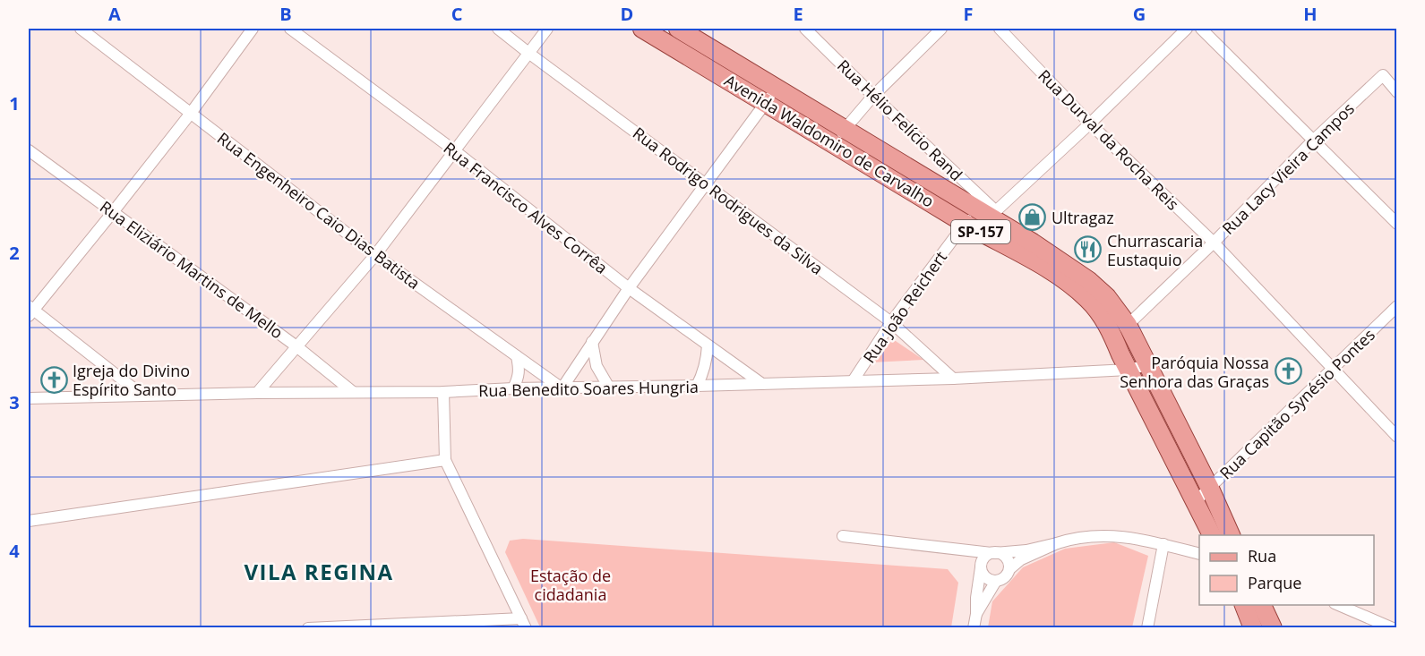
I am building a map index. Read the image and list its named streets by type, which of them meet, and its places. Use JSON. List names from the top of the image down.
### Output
{
  "streets": {
    "main road": ["Avenida Waldomiro de Carvalho", "SP-157"],
    "street": [
      "Rua Hélio Felício Rand",
      "Rua Durval da Rocha Reis",
      "Rua Lacy Vieira Campos",
      "Rua Rodrigo Rodrigues da Silva",
      "Rua Francisco Alves Corrêa",
      "Rua Engenheiro Caio Dias Batista",
      "Rua Eliziário Martins de Mello",
      "Rua João Reichert",
      "Rua Benedito Soares Hungria",
      "Rua Capitão Synésio Pontes"
    ]
  },
  "crossings": [
    ["Rua Hélio Felício Rand", "Avenida Waldomiro de Carvalho"],
    ["Rua Hélio Felício Rand", "Rua João Reichert"],
    ["Rua Durval da Rocha Reis", "Rua Lacy Vieira Campos"],
    ["Rua Durval da Rocha Reis", "Rua João Reichert"],
    ["Rua Durval da Rocha Reis", "Rua Capitão Synésio Pontes"],
    ["Avenida Waldomiro de Carvalho", "Rua Lacy Vieira Campos"],
    ["Avenida Waldomiro de Carvalho", "Rua João Reichert"],
    ["Avenida Waldomiro de Carvalho", "Rua Benedito Soares Hungria"],
    ["Avenida Waldomiro de Carvalho", "Rua Capitão Synésio Pontes"],
    ["Rua Rodrigo Rodrigues da Silva", "Rua João Reichert"],
    ["Rua Rodrigo Rodrigues da Silva", "Rua Benedito Soares Hungria"],
    ["Rua Francisco Alves Corrêa", "Rua Benedito Soares Hungria"],
    ["Rua Engenheiro Caio Dias Batista", "Rua Benedito Soares Hungria"],
    ["Rua Eliziário Martins de Mello", "Rua Benedito Soares Hungria"],
    ["Rua João Reichert", "Rua Benedito Soares Hungria"]
  ],
  "districts": ["VILA REGINA"],
  "parks": ["Estação de cidadania"],
  "places": {
    "shop": ["Ultragaz"],
    "restaurant": ["Churrascaria Eustaquio"],
    "church": ["Paróquia Nossa Senhora das Graças", "Igreja do Divino Espírito Santo"]
  },
  "legend": ["Rua", "Parque"],
  "grid": {
    "columns": [
      "A",
      "B",
      "C",
      "D",
      "E",
      "F",
      "G",
      "H"
    ],
    "rows": [
      "1",
      "2",
      "3",
      "4"
    ]
  }
}
